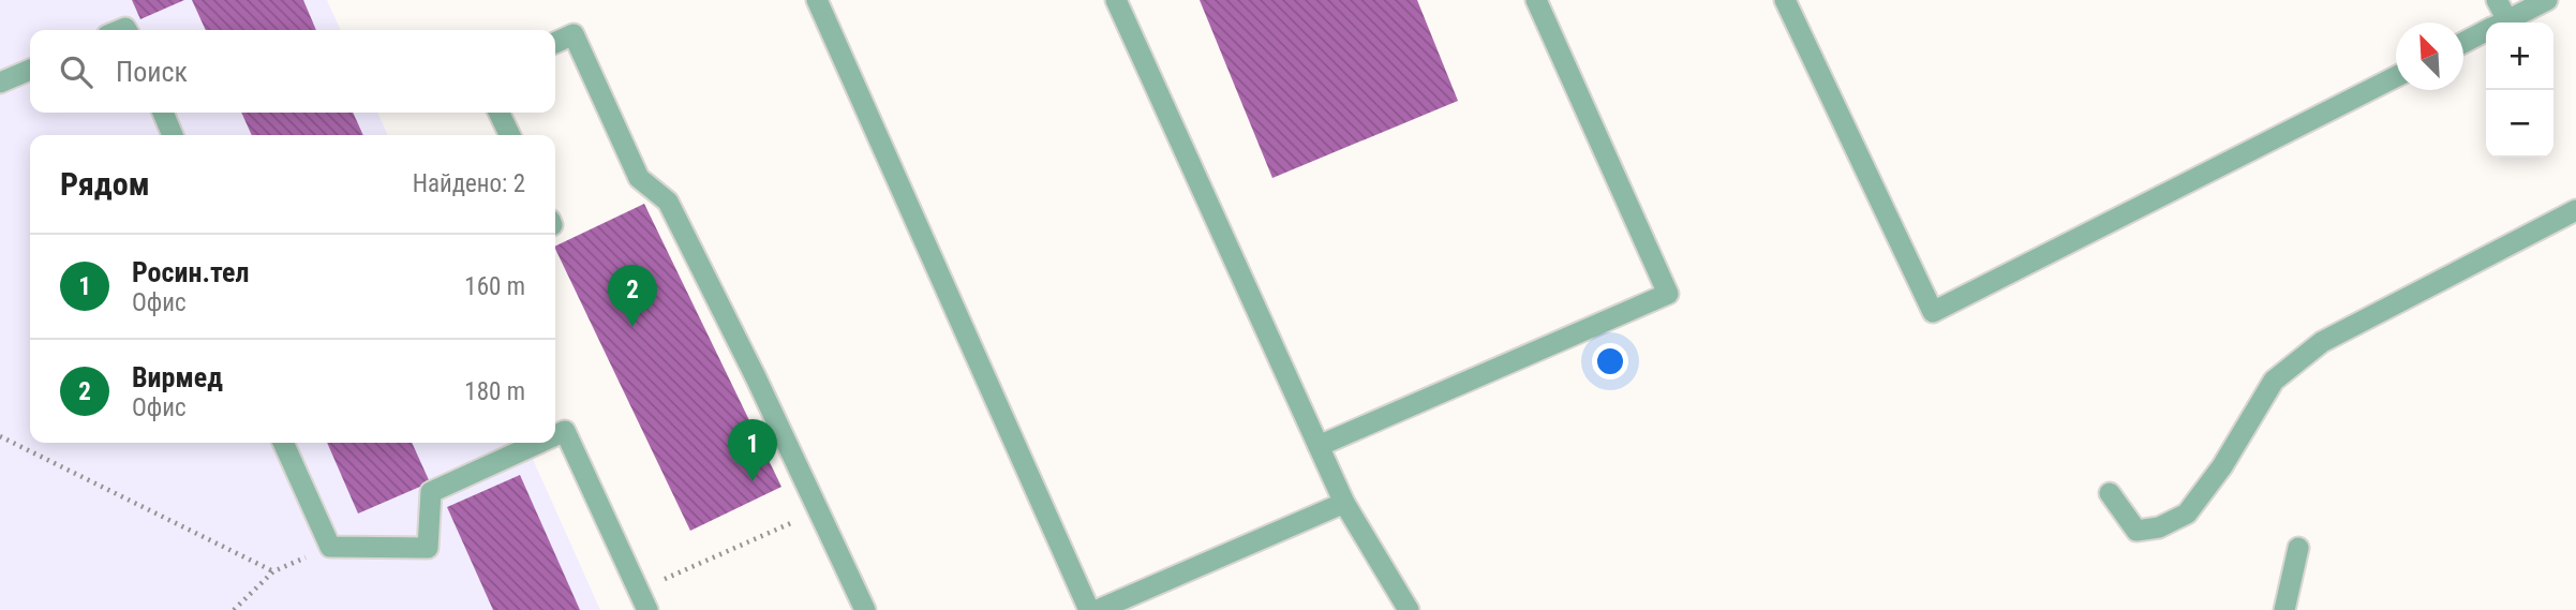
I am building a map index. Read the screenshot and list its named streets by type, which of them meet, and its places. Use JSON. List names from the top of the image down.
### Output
{
  "north": "top left",
  "page": {
    "map_buttons": ["+", "−"],
    "search": "Поиск",
    "heading": ["Рядом", "Найдено: 2"],
    "list": [
      {
        "mark": "1",
        "name": "Росин.тел",
        "note": "Офис",
        "value": "160 m"
      },
      {
        "mark": "2",
        "name": "Вирмед",
        "note": "Офис",
        "value": "180 m"
      }
    ],
    "pins": ["2", "1"]
  }
}
